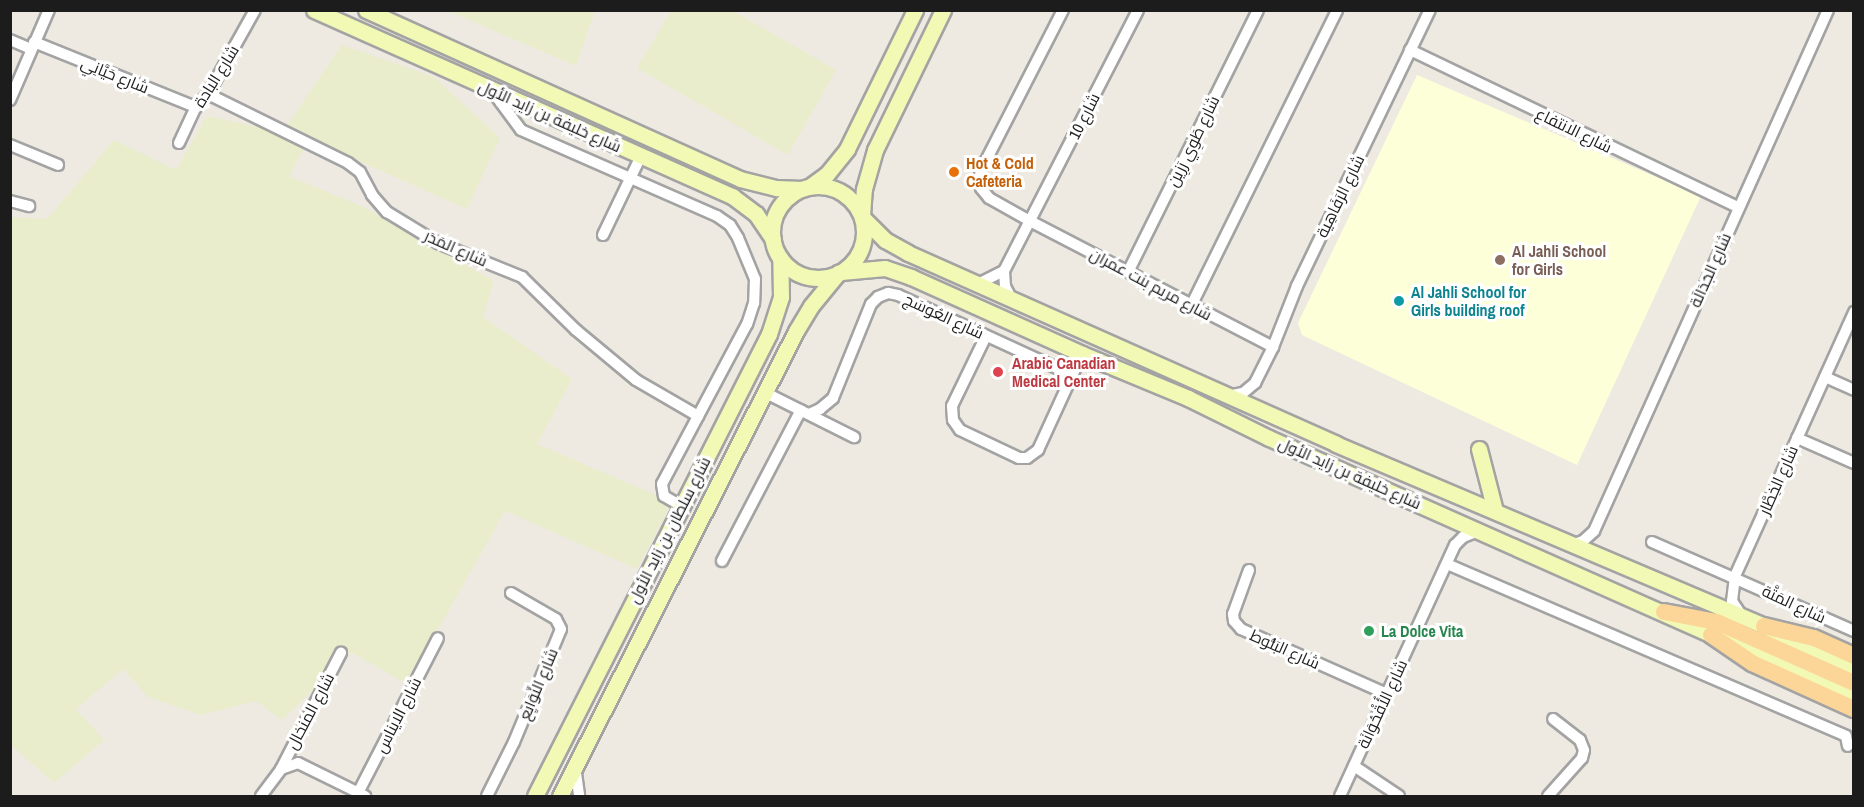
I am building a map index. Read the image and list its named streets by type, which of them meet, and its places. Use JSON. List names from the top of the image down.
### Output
{
  "streets": {
    "main road": ["شارع خليفة بن زايد الأول", "شارع سلطان بن زايد الأول"],
    "street": [
      "شارع حَيَّانِي",
      "شارع البادة",
      "شارع 10",
      "شارع الانتفاع",
      "شارع طَوِي رَزِين",
      "شارع الرَفَاهِية",
      "شارع المَدَر",
      "شارع الجَدَالَة",
      "شارع مريم بنت عمران",
      "شارع العُوسَج",
      "شارع الخِطَّار",
      "شارع المَتَّة",
      "شارع البَلُّوط",
      "شارع النِّوَايِع",
      "شارع الأُقْحُوَانَة",
      "شارع المنخال",
      "شارع الايناس"
    ]
  },
  "crossings": [
    ["شارع حَيَّانِي", "شارع البادة"],
    ["شارع البادة", "شارع المَدَر"],
    ["شارع خليفة بن زايد الأول", "شارع الخِطَّار"],
    ["شارع خليفة بن زايد الأول", "شارع سلطان بن زايد الأول"],
    ["شارع 10", "شارع مريم بنت عمران"],
    ["شارع الانتفاع", "شارع الرَفَاهِية"],
    ["شارع الانتفاع", "شارع الجَدَالَة"],
    ["شارع طَوِي رَزِين", "شارع مريم بنت عمران"],
    ["شارع الرَفَاهِية", "شارع مريم بنت عمران"],
    ["شارع الخِطَّار", "شارع المَتَّة"],
    ["شارع البَلُّوط", "شارع الأُقْحُوَانَة"],
    ["شارع المنخال", "شارع الايناس"]
  ],
  "places": [
    "Hot & Cold Cafeteria",
    "Al Jahli School for Girls",
    "Al Jahli School for Girls building roof",
    "Arabic Canadian Medical Center",
    "La Dolce Vita"
  ]
}
